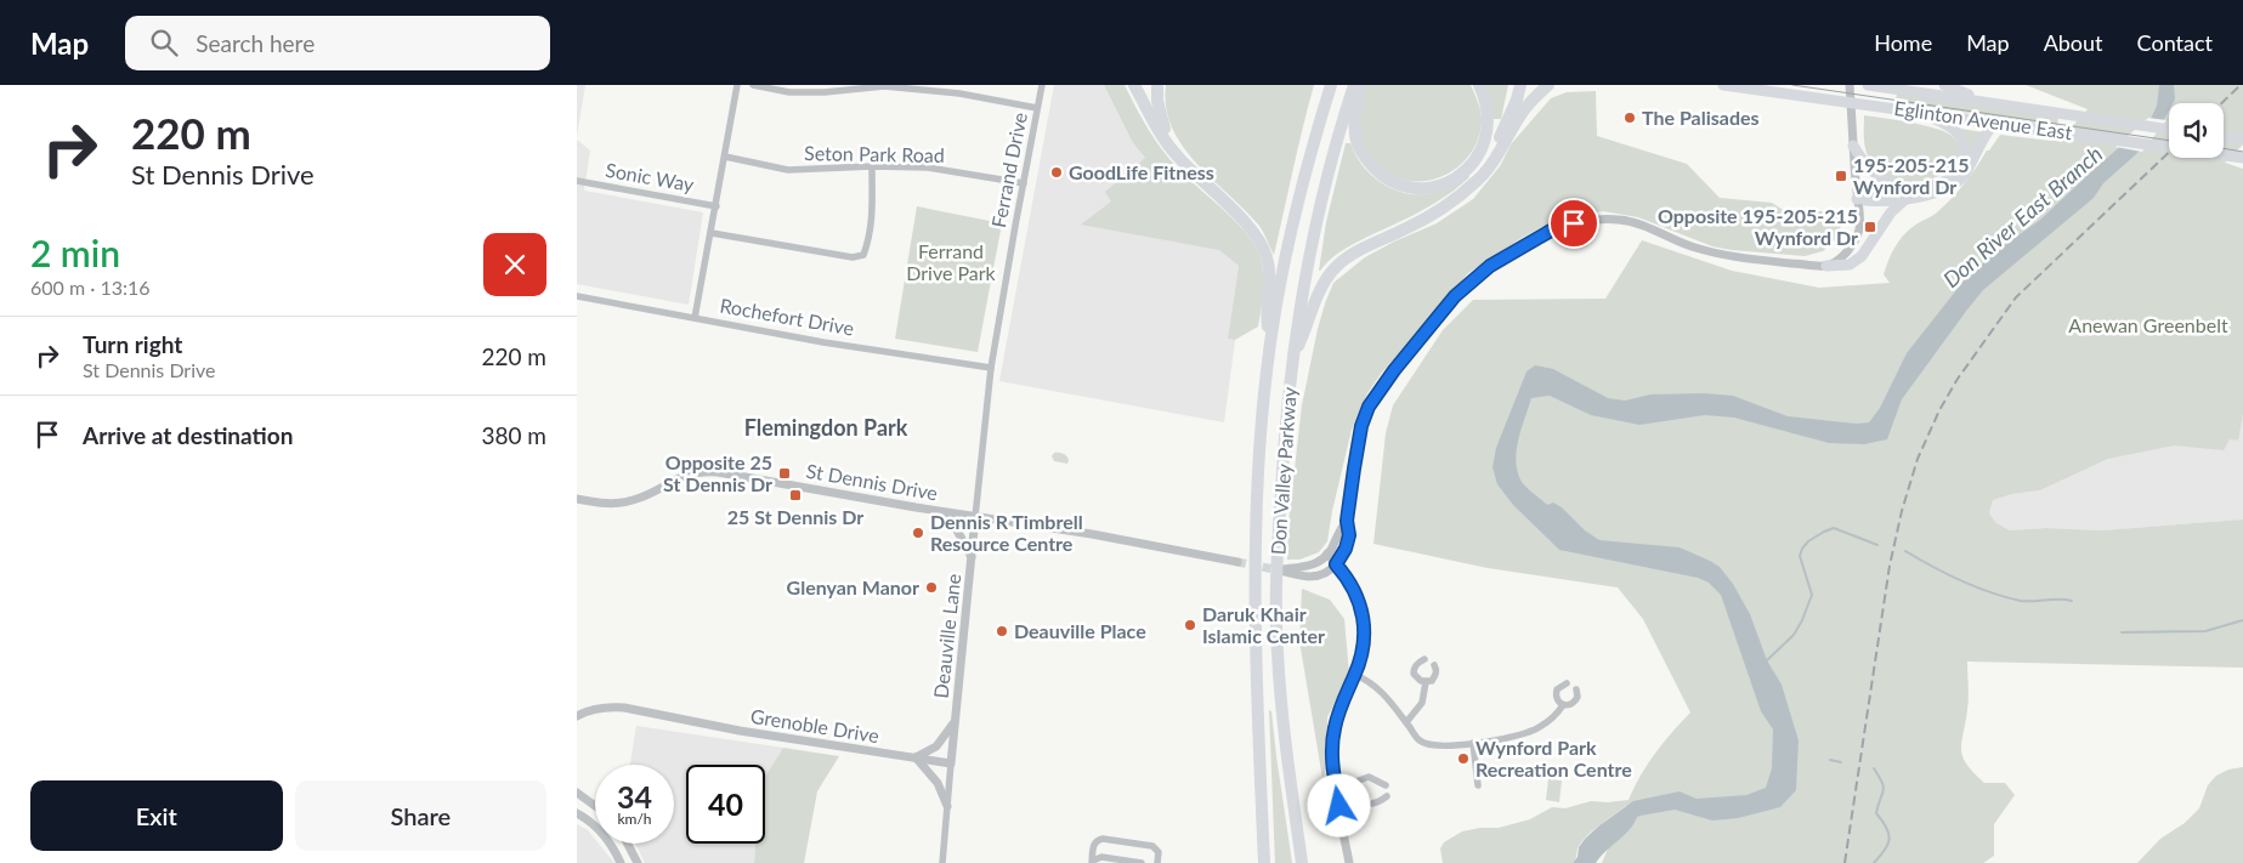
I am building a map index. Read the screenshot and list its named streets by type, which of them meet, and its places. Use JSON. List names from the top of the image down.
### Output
{
  "streets": {
    "highway": ["Don Valley Parkway"],
    "main road": ["Eglinton Avenue East"],
    "street": [
      "Seton Park Road",
      "Ferrand Drive",
      "Sonic Way",
      "Rochefort Drive",
      "St Dennis Drive",
      "Deauville Lane",
      "Grenoble Drive"
    ]
  },
  "crossings": [
    ["Seton Park Road", "Ferrand Drive"],
    ["Ferrand Drive", "Rochefort Drive"],
    ["Ferrand Drive", "Deauville Lane"],
    ["Rochefort Drive", "Deauville Lane"],
    ["St Dennis Drive", "Deauville Lane"],
    ["Deauville Lane", "Grenoble Drive"]
  ],
  "districts": ["Flemingdon Park"],
  "water": ["Don River East Branch"],
  "parks": ["Ferrand Drive Park", "Anewan Greenbelt"],
  "places": {
    "other": [
      "The Palisades",
      "GoodLife Fitness",
      "Dennis R Timbrell Resource Centre",
      "Glenyan Manor",
      "Daruk Khair Islamic Center",
      "Deauville Place",
      "Wynford Park Recreation Centre"
    ],
    "transit": [
      "195-205-215 Wynford Dr",
      "Opposite 195-205-215 Wynford Dr",
      "Opposite 25 St Dennis Dr",
      "25 St Dennis Dr"
    ]
  },
  "page": {
    "header": "Map",
    "search": "Search here",
    "nav": [
      "Home",
      "Map",
      "About",
      "Contact"
    ],
    "turn": ["220 m", "St Dennis Drive"],
    "heading": ["2 min", "600 m · 13:16"],
    "list": [
      {
        "name": "Turn right",
        "note": "St Dennis Drive",
        "value": "220 m"
      },
      {
        "name": "Arrive at destination",
        "value": "380 m"
      }
    ],
    "speed": "34 km/h",
    "limit": "40",
    "buttons": ["Exit", "Share"]
  }
}
